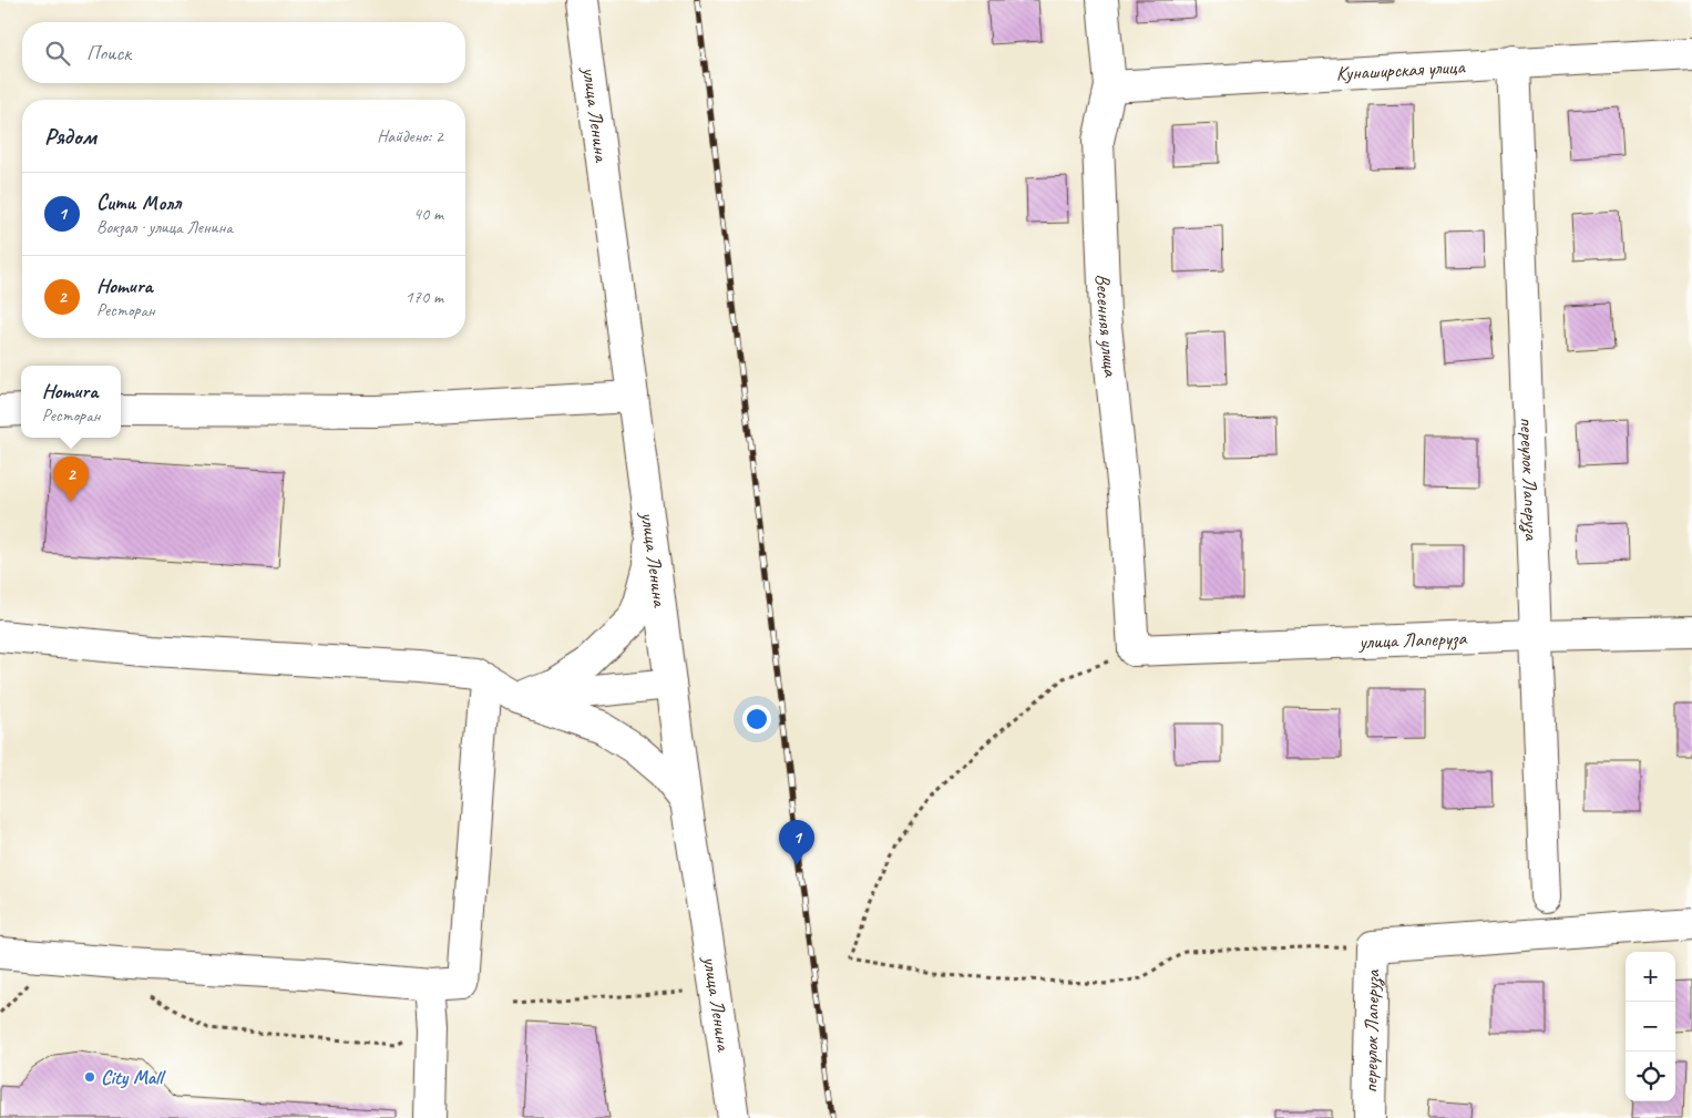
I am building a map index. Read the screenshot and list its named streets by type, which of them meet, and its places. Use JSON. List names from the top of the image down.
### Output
{
  "streets": {
    "street": [
      "Кунаширская улица",
      "улица Ленина",
      "Весенняя улица",
      "переулок Лаперуза",
      "улица Лаперуза"
    ]
  },
  "crossings": [
    ["Кунаширская улица", "Весенняя улица"],
    ["Кунаширская улица", "переулок Лаперуза"],
    ["Весенняя улица", "улица Лаперуза"],
    ["переулок Лаперуза", "улица Лаперуза"]
  ],
  "places": ["City Mall"],
  "page": {
    "search": "Поиск",
    "heading": ["Рядом", "Найдено: 2"],
    "list": [
      {
        "mark": "1",
        "name": "Сити Молл",
        "note": "Вокзал · улица Ленина",
        "value": "40 m"
      },
      {
        "mark": "2",
        "name": "Homura",
        "note": "Ресторан",
        "value": "170 m"
      }
    ],
    "popup": ["Homura", "Ресторан"],
    "pins": ["2", "1"],
    "map_buttons": ["+", "−"]
  }
}
